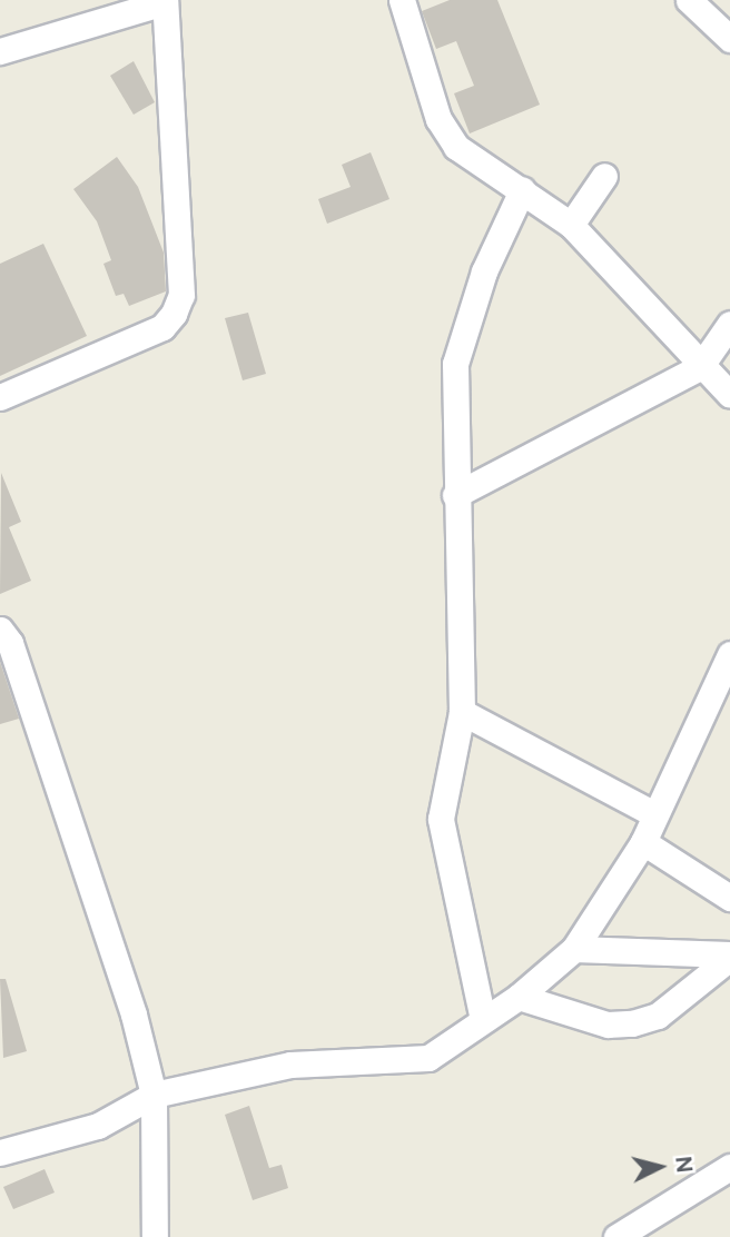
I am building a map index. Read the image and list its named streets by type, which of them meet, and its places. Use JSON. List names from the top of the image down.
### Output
{
  "north": "right"
}
